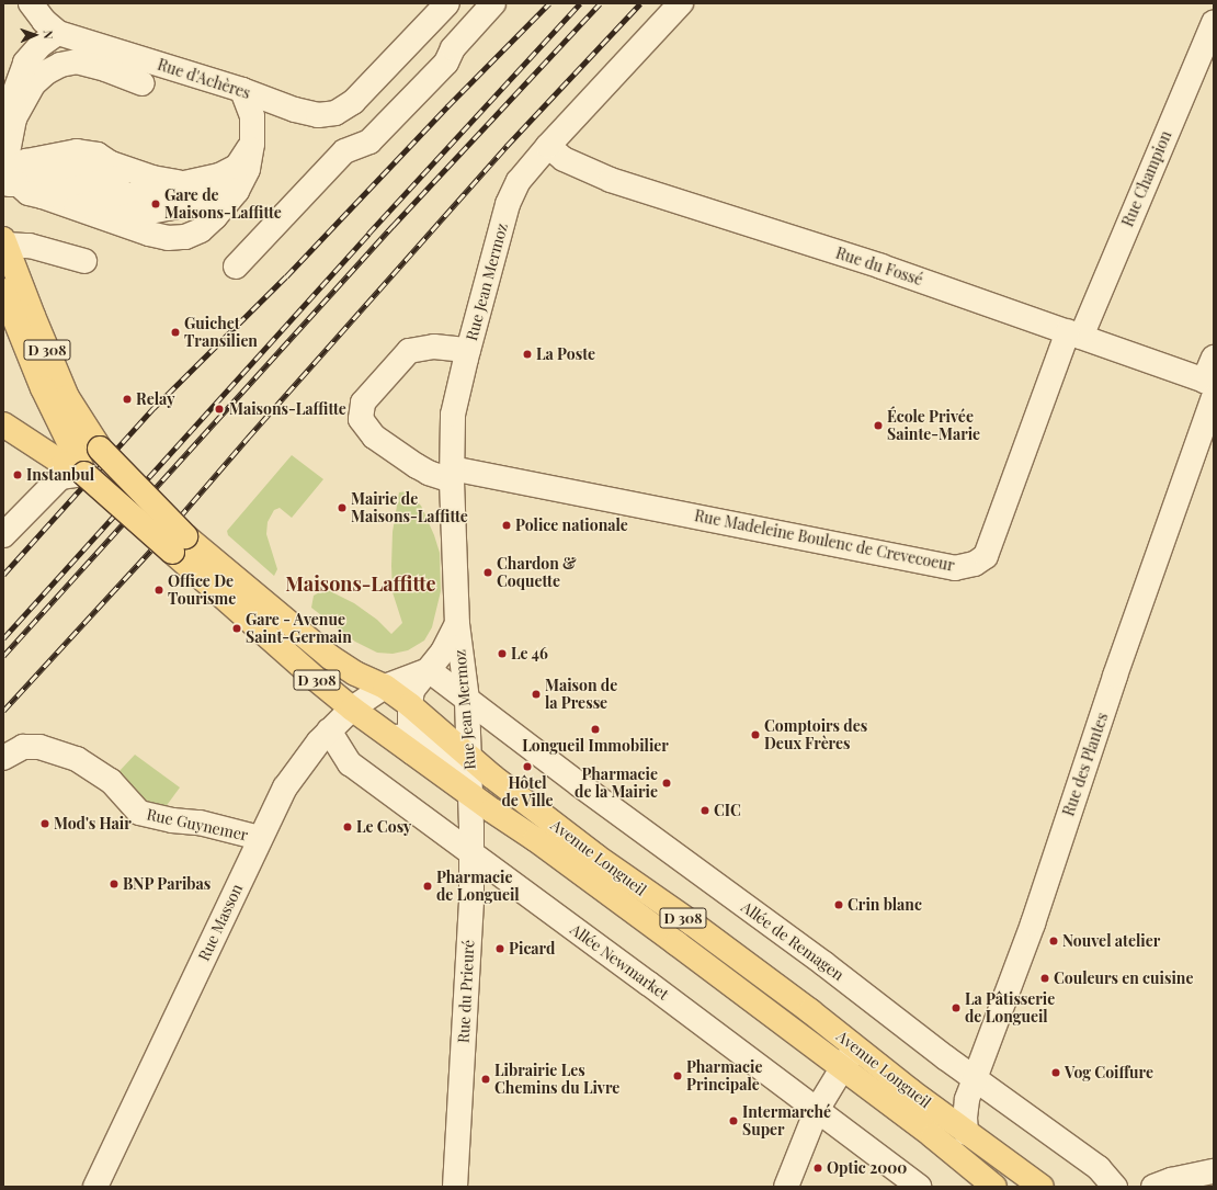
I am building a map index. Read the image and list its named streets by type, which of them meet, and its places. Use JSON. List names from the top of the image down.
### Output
{
  "streets": {
    "main road": ["D 308", "Avenue Longueil"],
    "street": [
      "Rue d'Achères",
      "Rue Champion",
      "Rue du Fossé",
      "Rue Jean Mermoz",
      "Rue Madeleine Boulenc de Crevecoeur",
      "Rue des Plantes",
      "Rue Guynemer",
      "Rue Masson",
      "Allée de Remagen",
      "Allée Newmarket",
      "Rue du Prieuré"
    ]
  },
  "crossings": [
    ["Rue Champion", "Rue du Fossé"],
    ["Rue Champion", "Rue Madeleine Boulenc de Crevecoeur"],
    ["Rue du Fossé", "Rue Jean Mermoz"],
    ["Rue du Fossé", "Rue Madeleine Boulenc de Crevecoeur"],
    ["Rue du Fossé", "Rue des Plantes"],
    ["Rue Jean Mermoz", "Rue Madeleine Boulenc de Crevecoeur"],
    ["Rue Jean Mermoz", "Avenue Longueil"],
    ["Rue Jean Mermoz", "Rue Masson"],
    ["Rue Jean Mermoz", "Allée de Remagen"],
    ["Rue Jean Mermoz", "Rue du Prieuré"],
    ["D 308", "Avenue Longueil"],
    ["Rue des Plantes", "Avenue Longueil"],
    ["Rue des Plantes", "Allée de Remagen"],
    ["Rue Guynemer", "Rue Masson"],
    ["Avenue Longueil", "Rue Masson"],
    ["Avenue Longueil", "Rue du Prieuré"],
    ["Rue Masson", "Allée de Remagen"],
    ["Rue Masson", "Allée Newmarket"],
    ["Allée Newmarket", "Rue du Prieuré"]
  ],
  "districts": ["Maisons-Laffitte"],
  "places": [
    "Gare de Maisons-Laffitte",
    "Guichet Transilien",
    "La Poste",
    "Relay",
    "Maisons-Laffitte",
    "École Privée Sainte-Marie",
    "Instanbul",
    "Mairie de Maisons-Laffitte",
    "Police nationale",
    "Chardon & Coquette",
    "Office De Tourisme",
    "Gare - Avenue Saint-Germain",
    "Le 46",
    "Maison de la Presse",
    "Longueil Immobilier",
    "Comptoirs des Deux Frères",
    "Hôtel de Ville",
    "Pharmacie de la Mairie",
    "CIC",
    "Mod's Hair",
    "Le Cosy",
    "BNP Paribas",
    "Pharmacie de Longueil",
    "Crin blanc",
    "Nouvel atelier",
    "Picard",
    "Couleurs en cuisine",
    "La Pâtisserie de Longueil",
    "Vog Coiffure",
    "Pharmacie Principale",
    "Librairie Les Chemins du Livre",
    "Intermarché Super",
    "Optic 2000"
  ],
  "north": "right"
}
